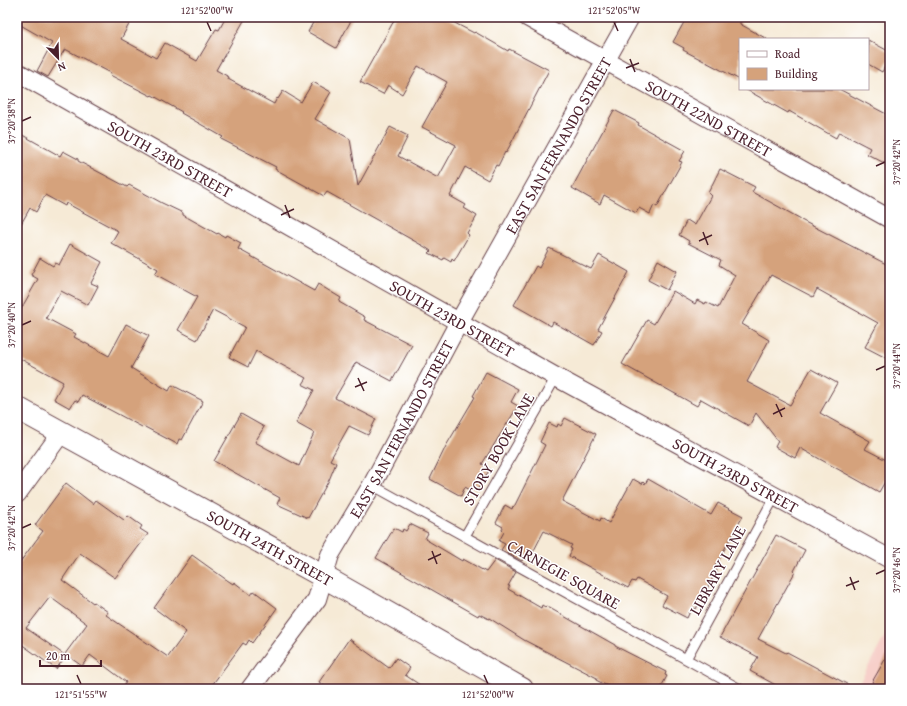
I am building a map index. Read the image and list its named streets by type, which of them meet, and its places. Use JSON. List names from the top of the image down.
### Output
{
  "streets": {
    "main road": ["SOUTH 24TH STREET"],
    "street": ["SOUTH 22ND STREET", "EAST SAN FERNANDO STREET", "SOUTH 23RD STREET"],
    "lane": ["STORY BOOK LANE", "LIBRARY LANE", "CARNEGIE SQUARE"]
  },
  "crossings": [
    ["SOUTH 22ND STREET", "EAST SAN FERNANDO STREET"],
    ["EAST SAN FERNANDO STREET", "SOUTH 23RD STREET"],
    ["EAST SAN FERNANDO STREET", "SOUTH 24TH STREET"],
    ["EAST SAN FERNANDO STREET", "CARNEGIE SQUARE"],
    ["SOUTH 23RD STREET", "STORY BOOK LANE"],
    ["SOUTH 23RD STREET", "LIBRARY LANE"],
    ["STORY BOOK LANE", "CARNEGIE SQUARE"],
    ["LIBRARY LANE", "CARNEGIE SQUARE"]
  ],
  "legend": ["Road", "Building"],
  "scale_bar": "20 m",
  "north": "bottom right",
  "coordinates": [
    "121°52'00\"W",
    "121°52'05\"W",
    "37°20'38\"N",
    "37°20'42\"N",
    "37°20'40\"N",
    "37°20'44\"N",
    "37°20'46\"N",
    "121°51'55\"W"
  ]
}
